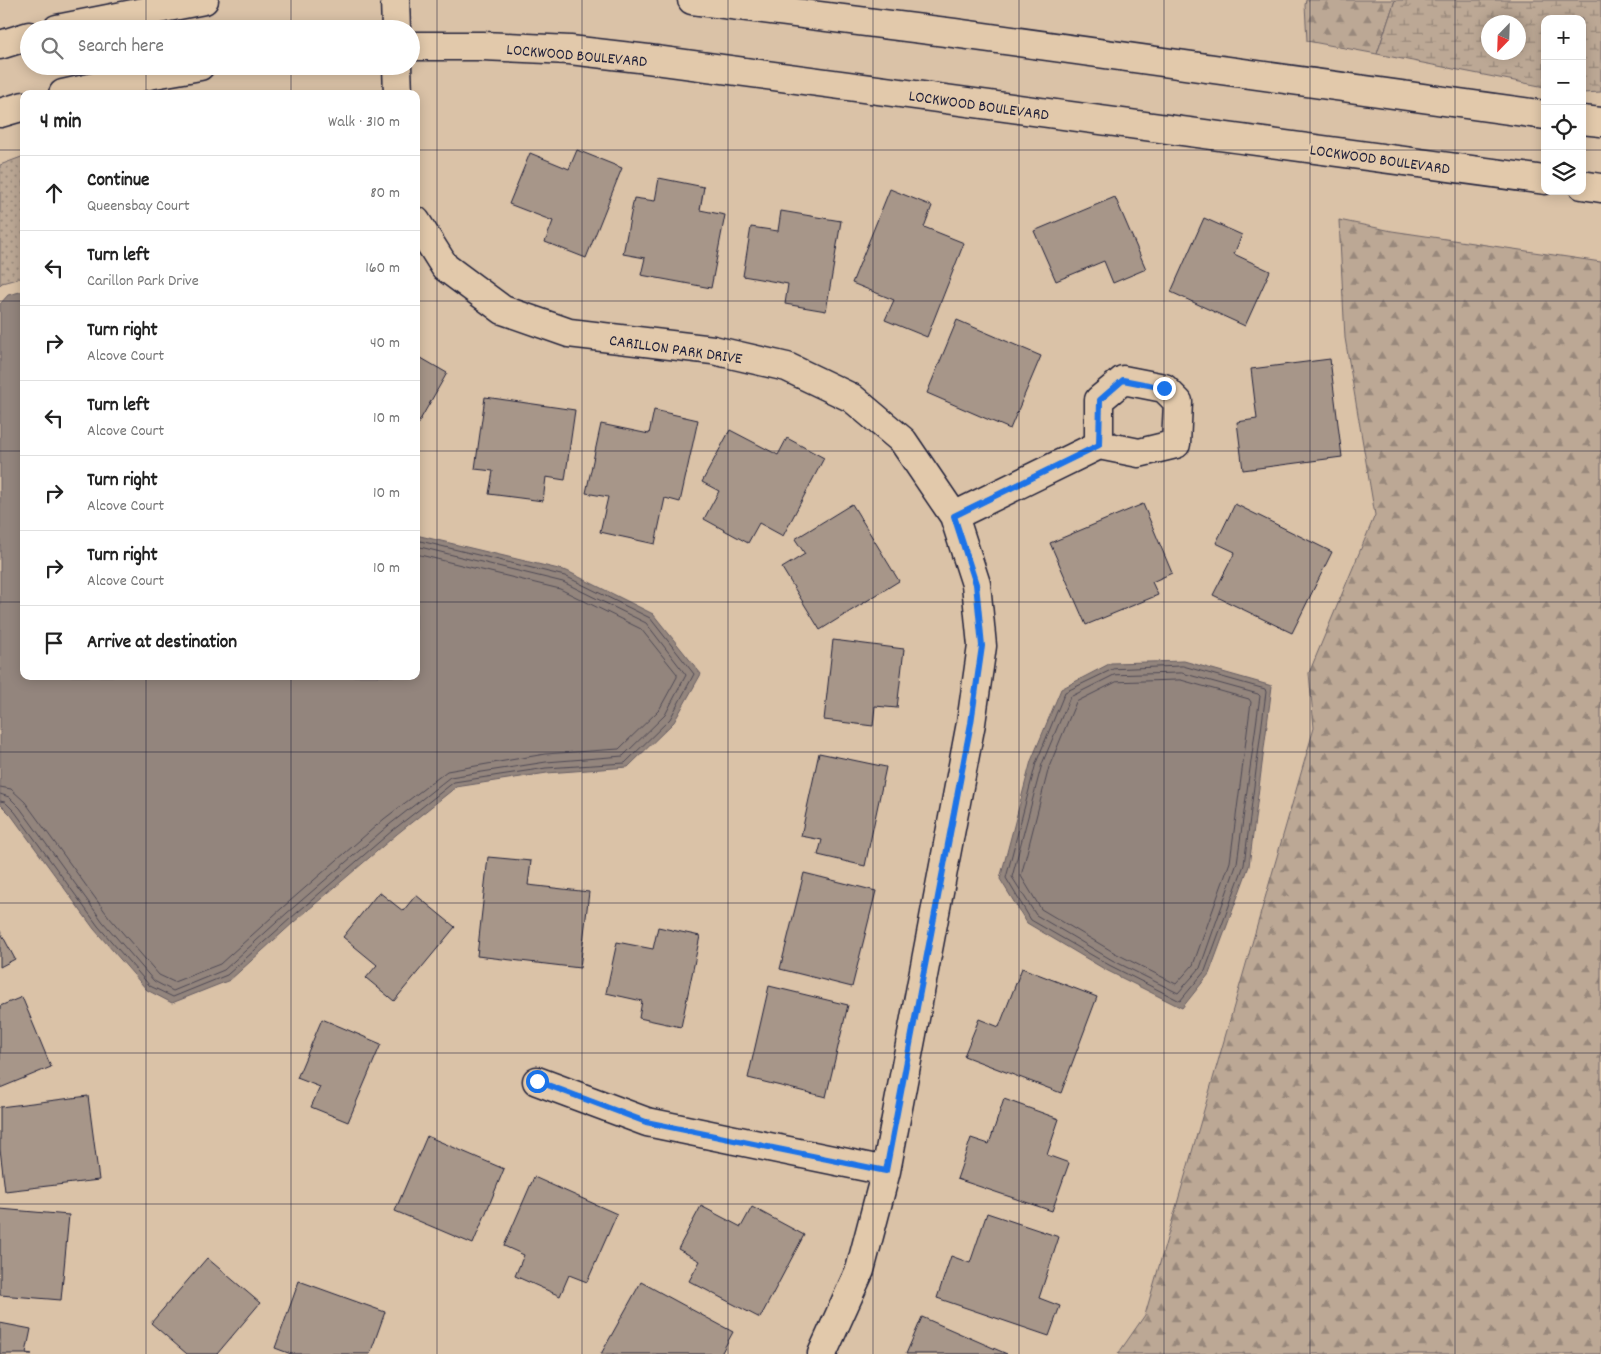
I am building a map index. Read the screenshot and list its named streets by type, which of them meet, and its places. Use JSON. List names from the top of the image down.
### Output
{
  "streets": {
    "main road": ["LOCKWOOD BOULEVARD", "CARILLON PARK DRIVE"]
  },
  "north": "bottom left",
  "page": {
    "map_buttons": ["+", "−"],
    "search": "Search here",
    "heading": ["4 min", "Walk · 310 m"],
    "list": [
      ["Continue", "Queensbay Court", "80 m"],
      ["Turn left", "Carillon Park Drive", "160 m"],
      ["Turn right", "Alcove Court", "40 m"],
      ["Turn left", "Alcove Court", "10 m"],
      ["Turn right", "Alcove Court", "10 m"],
      ["Turn right", "Alcove Court", "10 m"],
      "Arrive at destination"
    ]
  }
}
